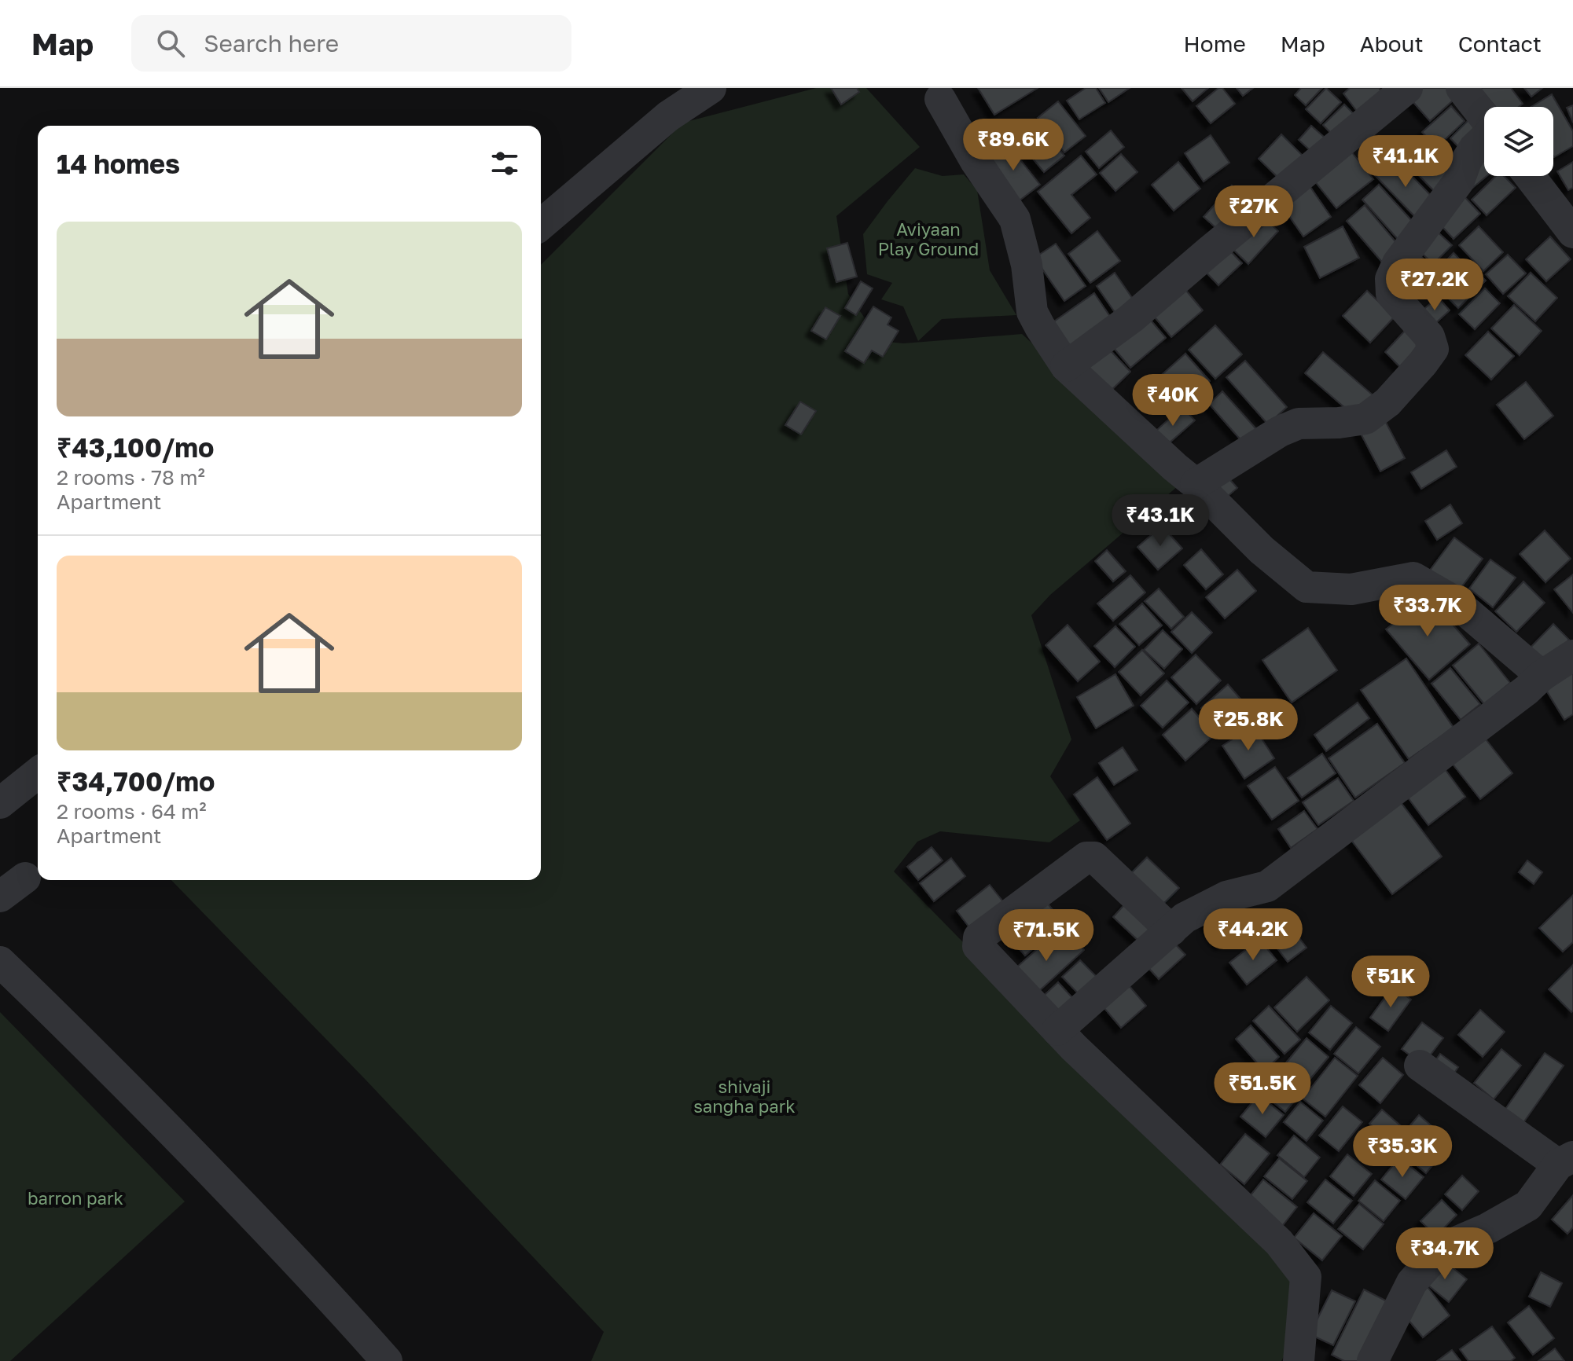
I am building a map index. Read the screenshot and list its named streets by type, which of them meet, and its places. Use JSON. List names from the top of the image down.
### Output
{
  "parks": ["Aviyaan Play Ground", "shivaji sangha park", "barron park"],
  "page": {
    "header": "Map",
    "search": "Search here",
    "nav": [
      "Home",
      "Map",
      "About",
      "Contact"
    ],
    "price": [
      "₹89.6K",
      "₹41.1K",
      "₹27K",
      "₹27.2K",
      "₹40K",
      "₹43.1K",
      "₹33.7K",
      "₹25.8K",
      "₹44.2K",
      "₹71.5K",
      "₹51K",
      "₹51.5K",
      "₹35.3K",
      "₹34.7K"
    ],
    "heading": "14 homes",
    "list": [
      {
        "name": "₹43,100/mo",
        "note": "2 rooms · 78 m² · Apartment"
      },
      {
        "name": "₹34,700/mo",
        "note": "2 rooms · 64 m² · Apartment"
      }
    ]
  }
}
